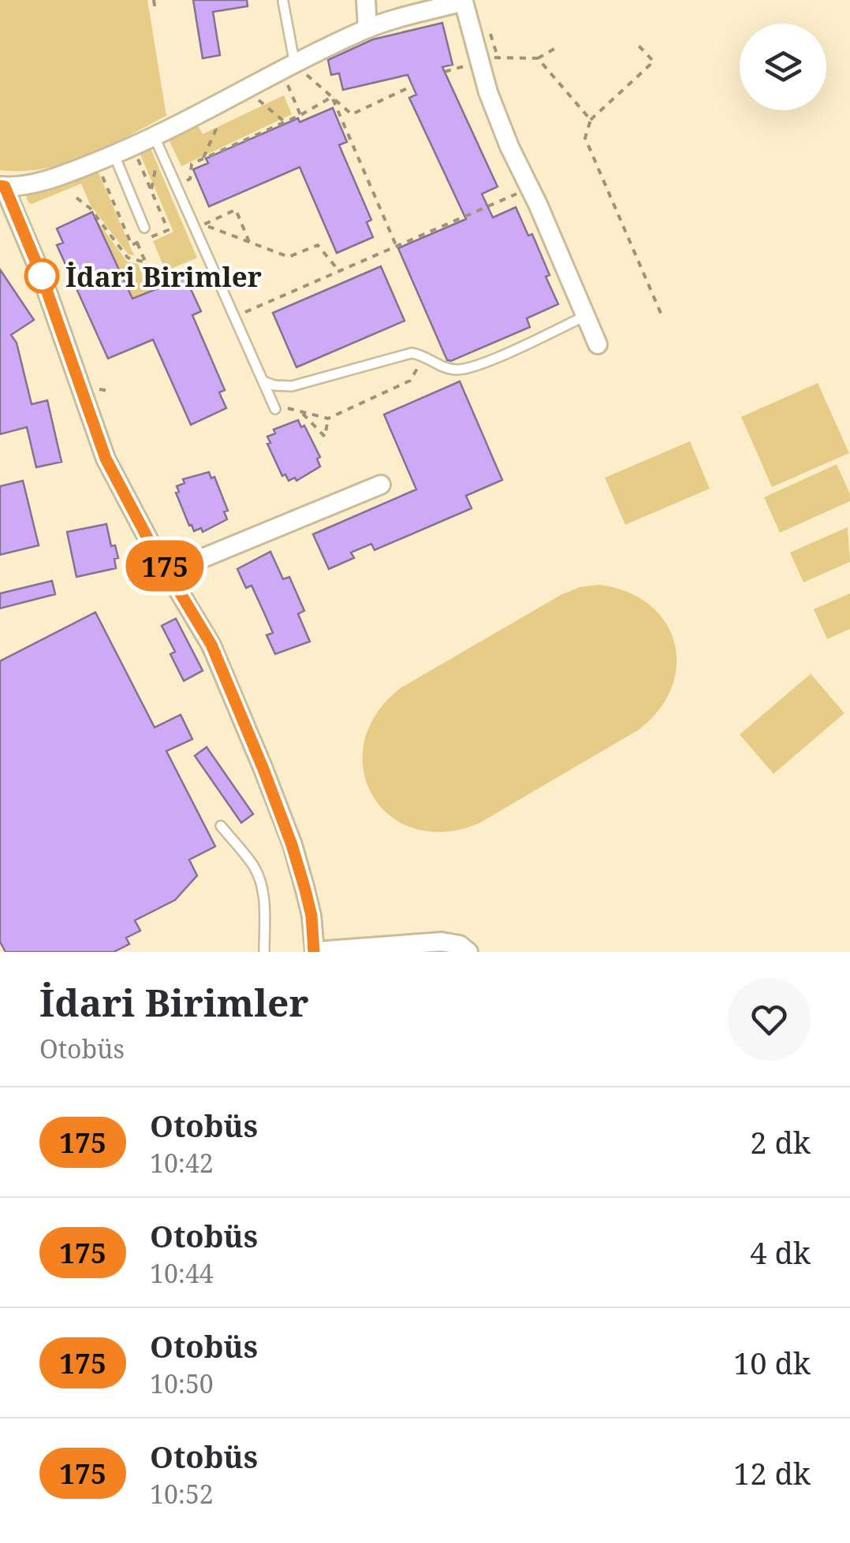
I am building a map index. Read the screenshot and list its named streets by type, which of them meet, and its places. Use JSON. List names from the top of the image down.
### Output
{
  "places": ["İdari Birimler"],
  "lines": ["bus line 175"],
  "page": {
    "on_map": "175",
    "heading": ["İdari Birimler", "Otobüs"],
    "list": [
      {
        "mark": "175",
        "name": "Otobüs",
        "note": "10:42",
        "value": "2 dk"
      },
      {
        "mark": "175",
        "name": "Otobüs",
        "note": "10:44",
        "value": "4 dk"
      },
      {
        "mark": "175",
        "name": "Otobüs",
        "note": "10:50",
        "value": "10 dk"
      },
      {
        "mark": "175",
        "name": "Otobüs",
        "note": "10:52",
        "value": "12 dk"
      }
    ]
  }
}
